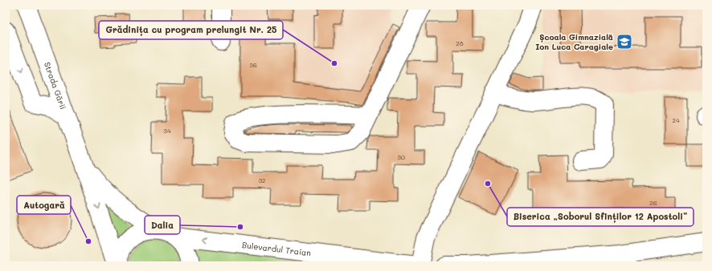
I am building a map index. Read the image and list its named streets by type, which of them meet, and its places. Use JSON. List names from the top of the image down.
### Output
{
  "streets": {
    "street": ["Strada Gării", "Bulevardul Traian"]
  },
  "crossings": [
    ["Strada Gării", "Bulevardul Traian"]
  ],
  "one_way": ["Bulevardul Traian"],
  "places": {
    "school or university": ["Școala Gimnazială Ion Luca Caragiale"],
    "other": [
      "Grădinița cu program prelungit Nr. 25",
      "Biserica „Soborul Sfinților 12 Apostoli”",
      "Dalia",
      "Autogară"
    ]
  },
  "house_numbers": [
    "28",
    "36",
    "24",
    "34",
    "30",
    "32",
    "26"
  ]
}
